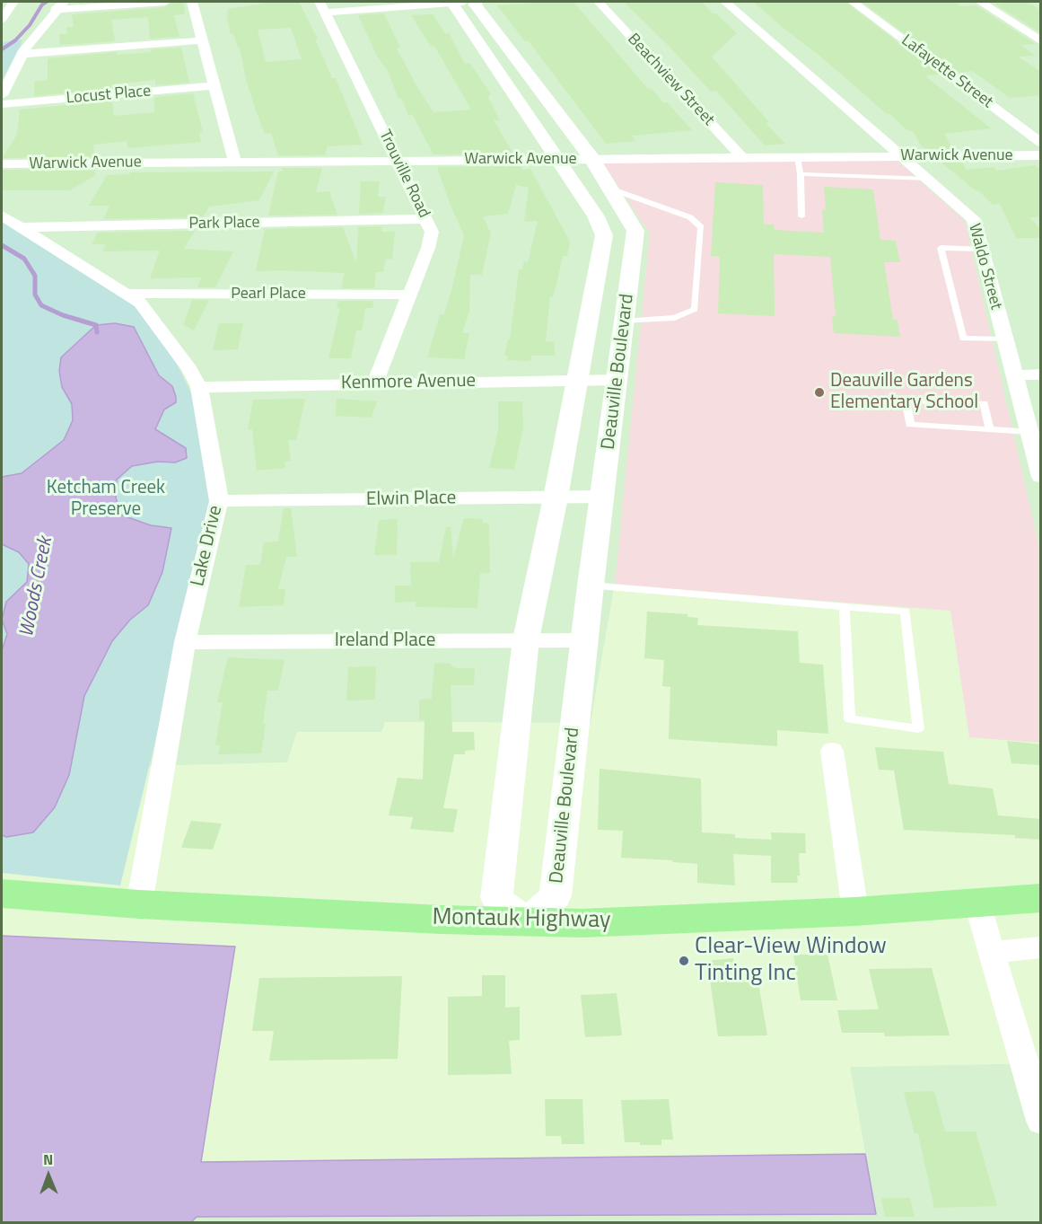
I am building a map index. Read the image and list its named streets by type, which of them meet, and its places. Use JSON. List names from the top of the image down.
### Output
{
  "streets": {
    "main road": ["Montauk Highway"],
    "street": [
      "Lafayette Street",
      "Beachview Street",
      "Locust Place",
      "Warwick Avenue",
      "Trouville Road",
      "Park Place",
      "Waldo Street",
      "Pearl Place",
      "Deauville Boulevard",
      "Kenmore Avenue",
      "Elwin Place",
      "Lake Drive",
      "Ireland Place"
    ]
  },
  "crossings": [
    ["Beachview Street", "Warwick Avenue"],
    ["Warwick Avenue", "Trouville Road"],
    ["Warwick Avenue", "Waldo Street"],
    ["Warwick Avenue", "Deauville Boulevard"],
    ["Trouville Road", "Park Place"],
    ["Trouville Road", "Pearl Place"],
    ["Trouville Road", "Kenmore Avenue"],
    ["Park Place", "Lake Drive"],
    ["Pearl Place", "Lake Drive"],
    ["Deauville Boulevard", "Kenmore Avenue"],
    ["Deauville Boulevard", "Elwin Place"],
    ["Deauville Boulevard", "Ireland Place"],
    ["Deauville Boulevard", "Montauk Highway"],
    ["Kenmore Avenue", "Lake Drive"],
    ["Elwin Place", "Lake Drive"],
    ["Lake Drive", "Ireland Place"],
    ["Lake Drive", "Montauk Highway"]
  ],
  "water": ["Woods Creek"],
  "parks": ["Ketcham Creek Preserve"],
  "places": ["Deauville Gardens Elementary School", "Clear-View Window Tinting Inc"],
  "north": "top"
}
